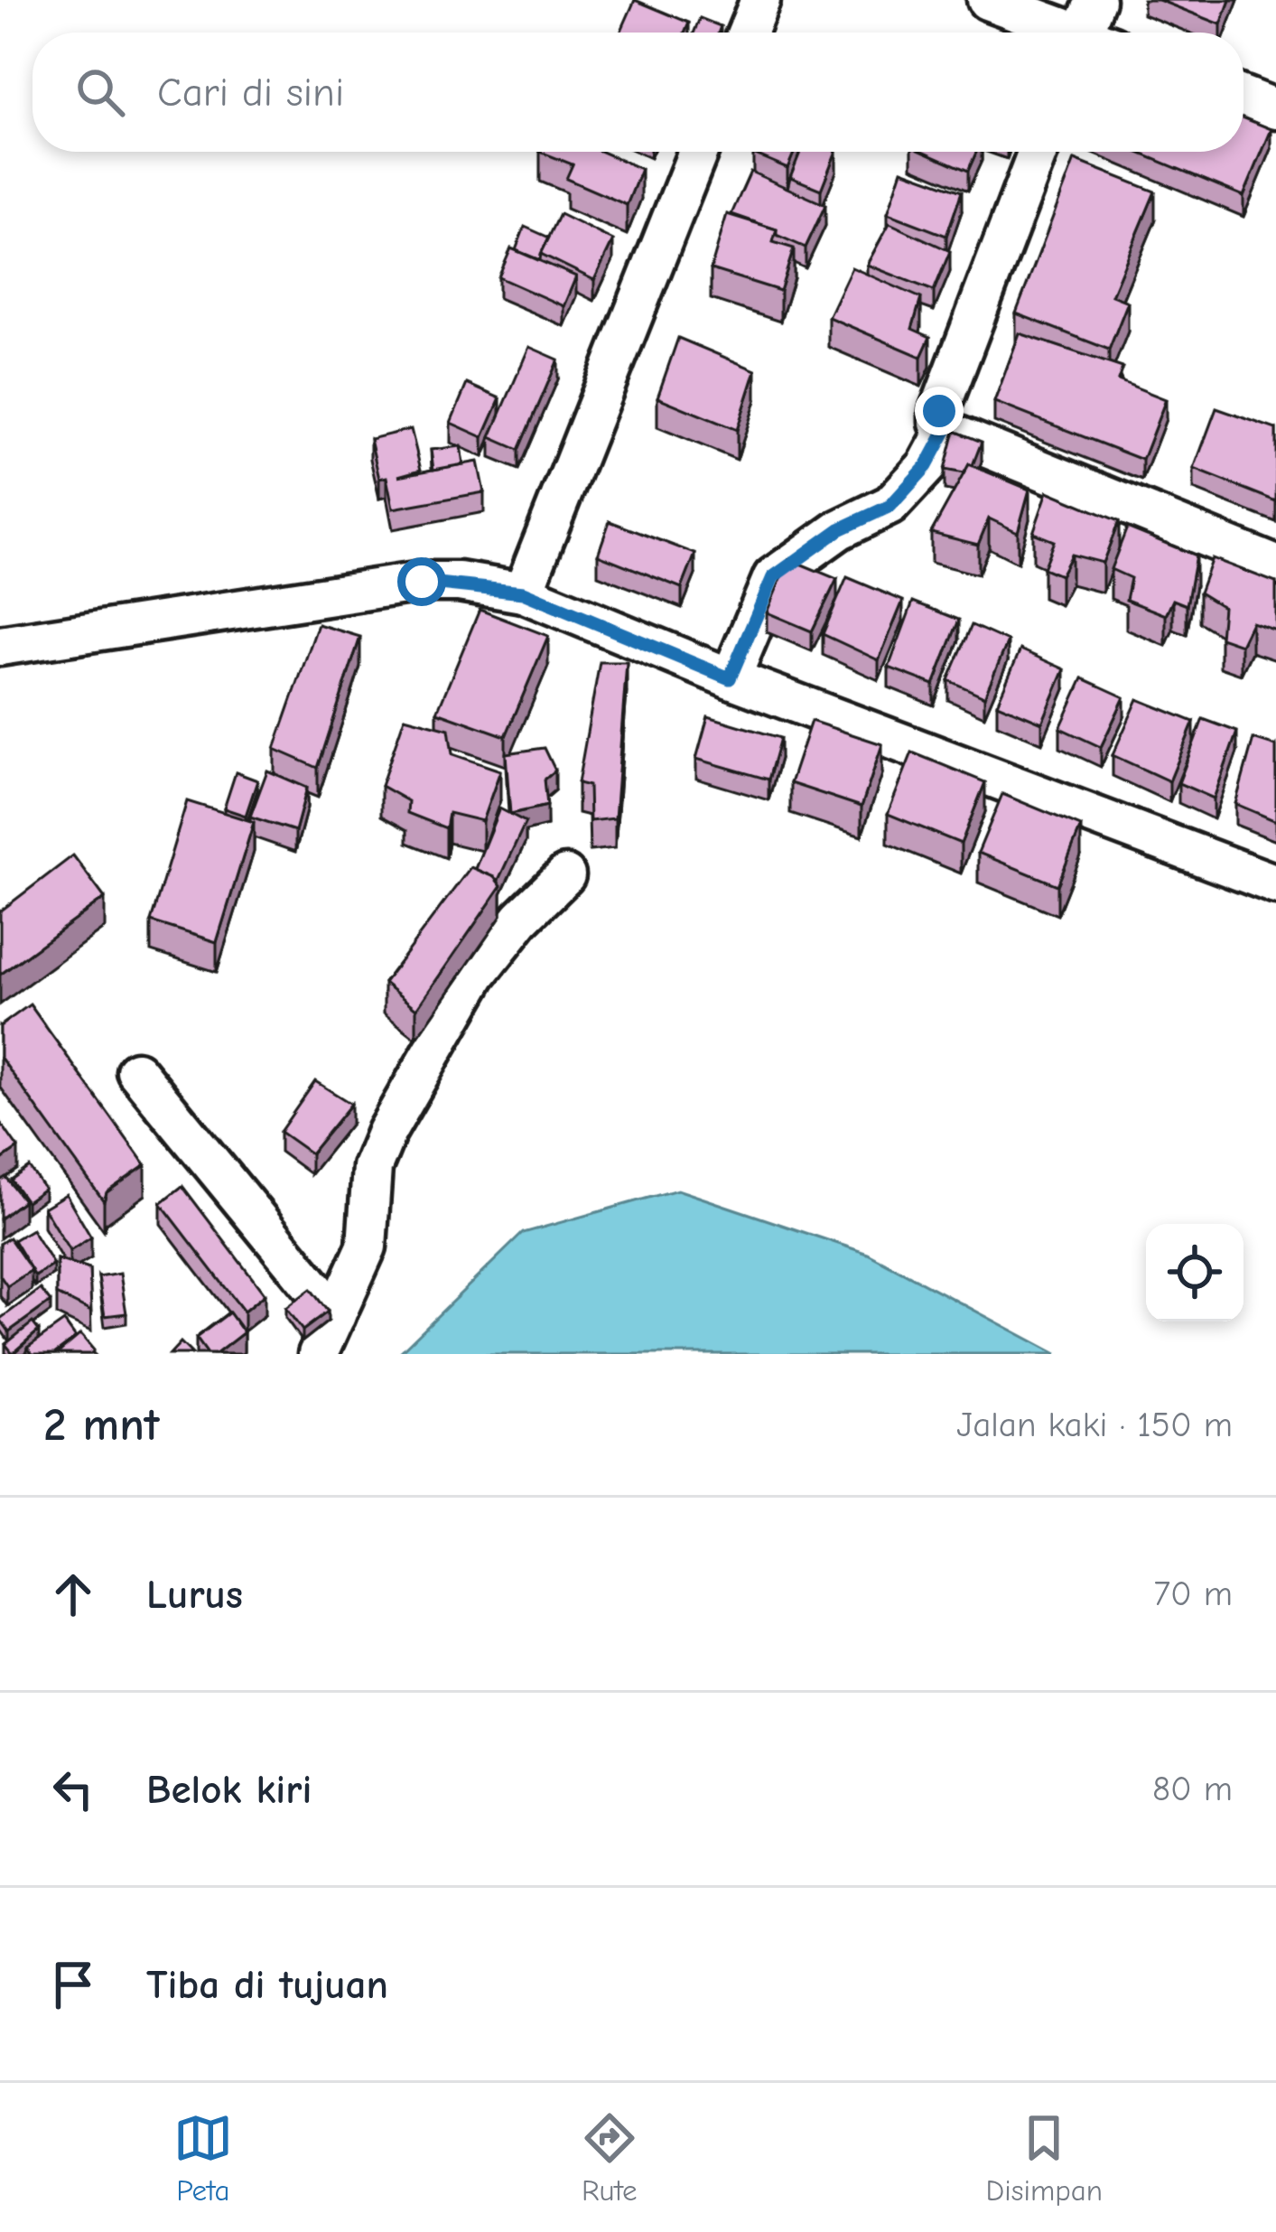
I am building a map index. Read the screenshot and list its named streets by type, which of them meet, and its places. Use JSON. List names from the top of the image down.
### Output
{
  "page": {
    "search": "Cari di sini",
    "heading": ["2 mnt", "Jalan kaki · 150 m"],
    "list": [
      ["Lurus", "70 m"],
      ["Belok kiri", "80 m"],
      "Tiba di tujuan"
    ],
    "nav": ["Peta", "Rute", "Disimpan"]
  }
}
